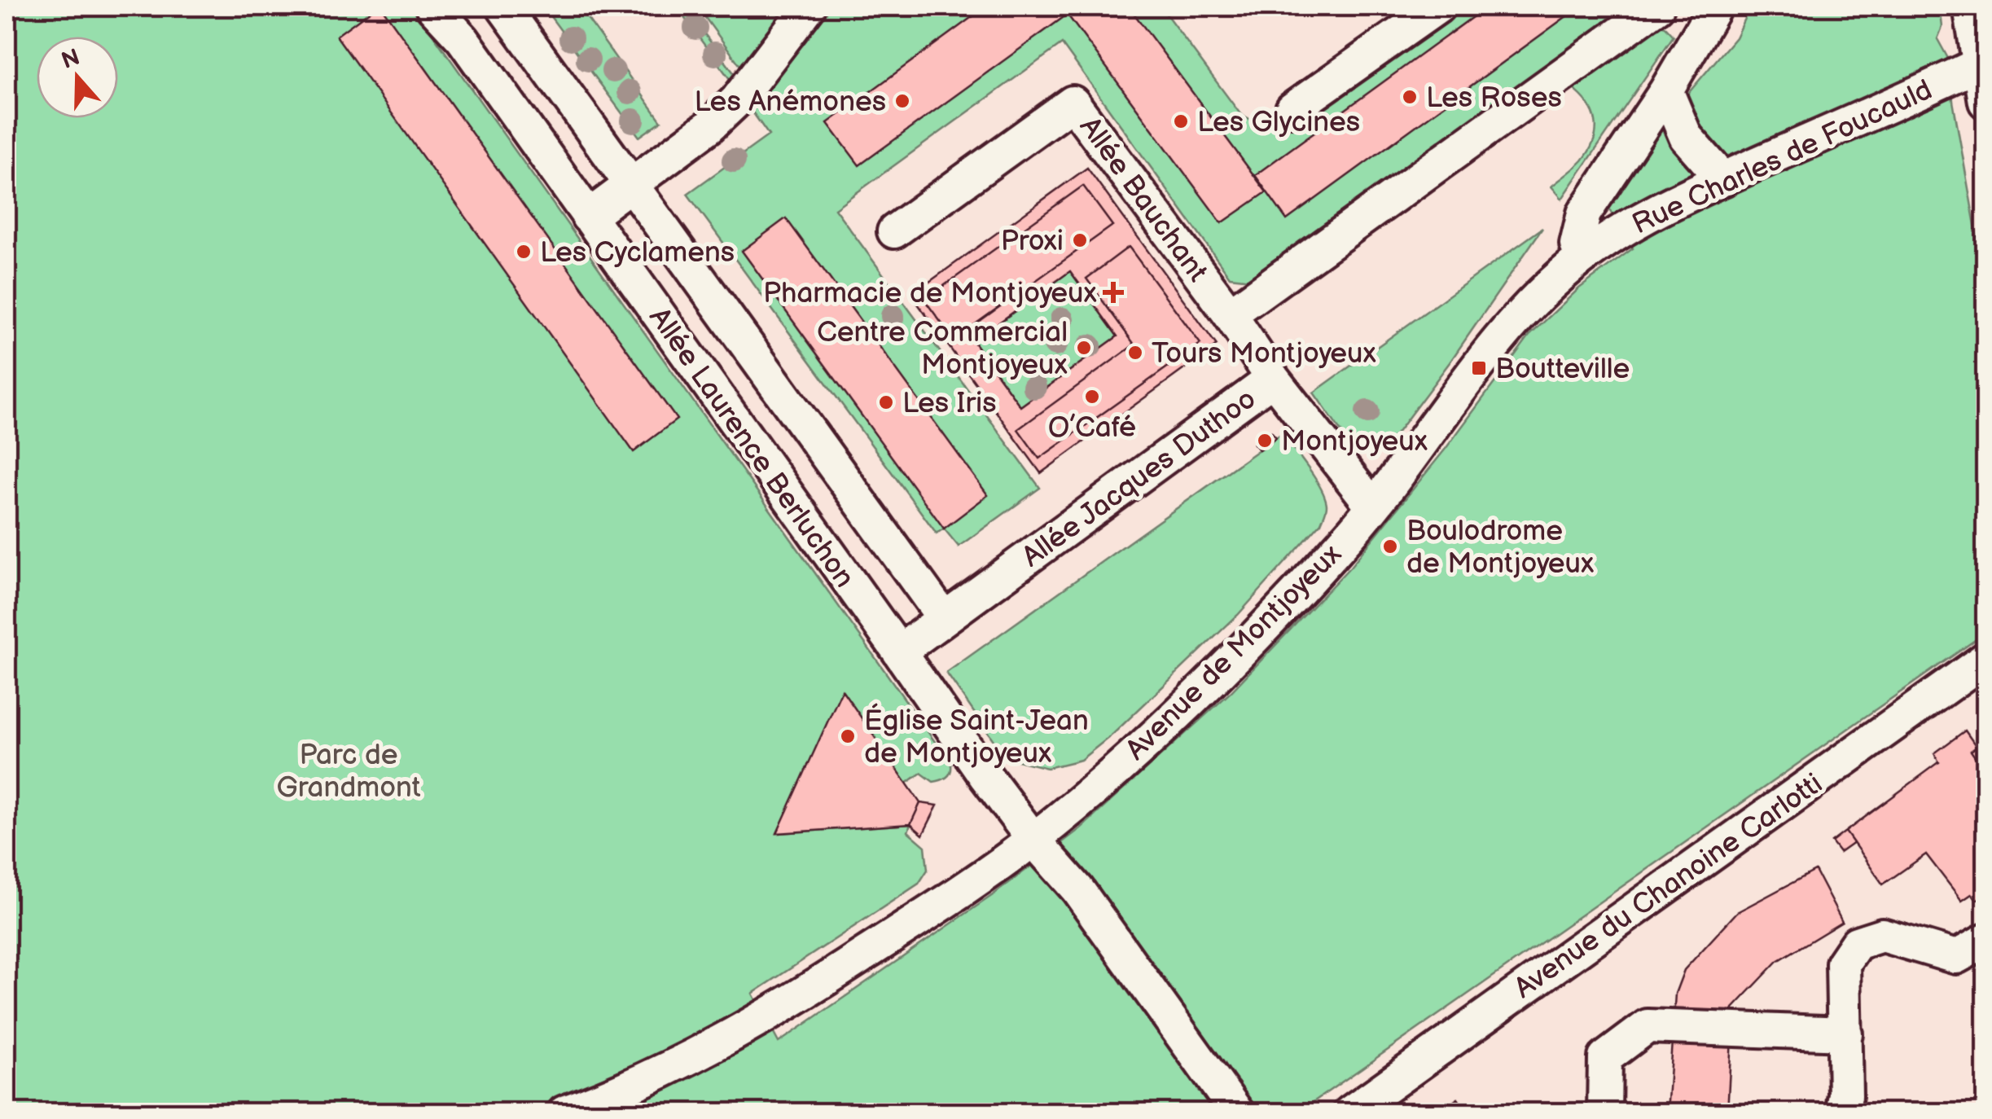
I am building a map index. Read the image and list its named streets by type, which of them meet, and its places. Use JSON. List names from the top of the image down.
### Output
{
  "streets": {
    "street": [
      "Rue Charles de Foucauld",
      "Allée Bauchant",
      "Allée Laurence Berluchon",
      "Allée Jacques Duthoo",
      "Avenue de Montjoyeux",
      "Avenue du Chanoine Carlotti"
    ]
  },
  "crossings": [
    ["Rue Charles de Foucauld", "Avenue de Montjoyeux"],
    ["Allée Bauchant", "Allée Jacques Duthoo"],
    ["Allée Laurence Berluchon", "Allée Jacques Duthoo"]
  ],
  "parks": ["Parc de Grandmont"],
  "places": {
    "other": [
      "Les Roses",
      "Les Anémones",
      "Les Glycines",
      "Proxi",
      "Les Cyclamens",
      "Centre Commercial Montjoyeux",
      "Tours Montjoyeux",
      "O’Café",
      "Les Iris",
      "Montjoyeux",
      "Boulodrome de Montjoyeux",
      "Église Saint-Jean de Montjoyeux"
    ],
    "health": ["Pharmacie de Montjoyeux"],
    "transit": ["Boutteville"]
  },
  "north": "top"
}
